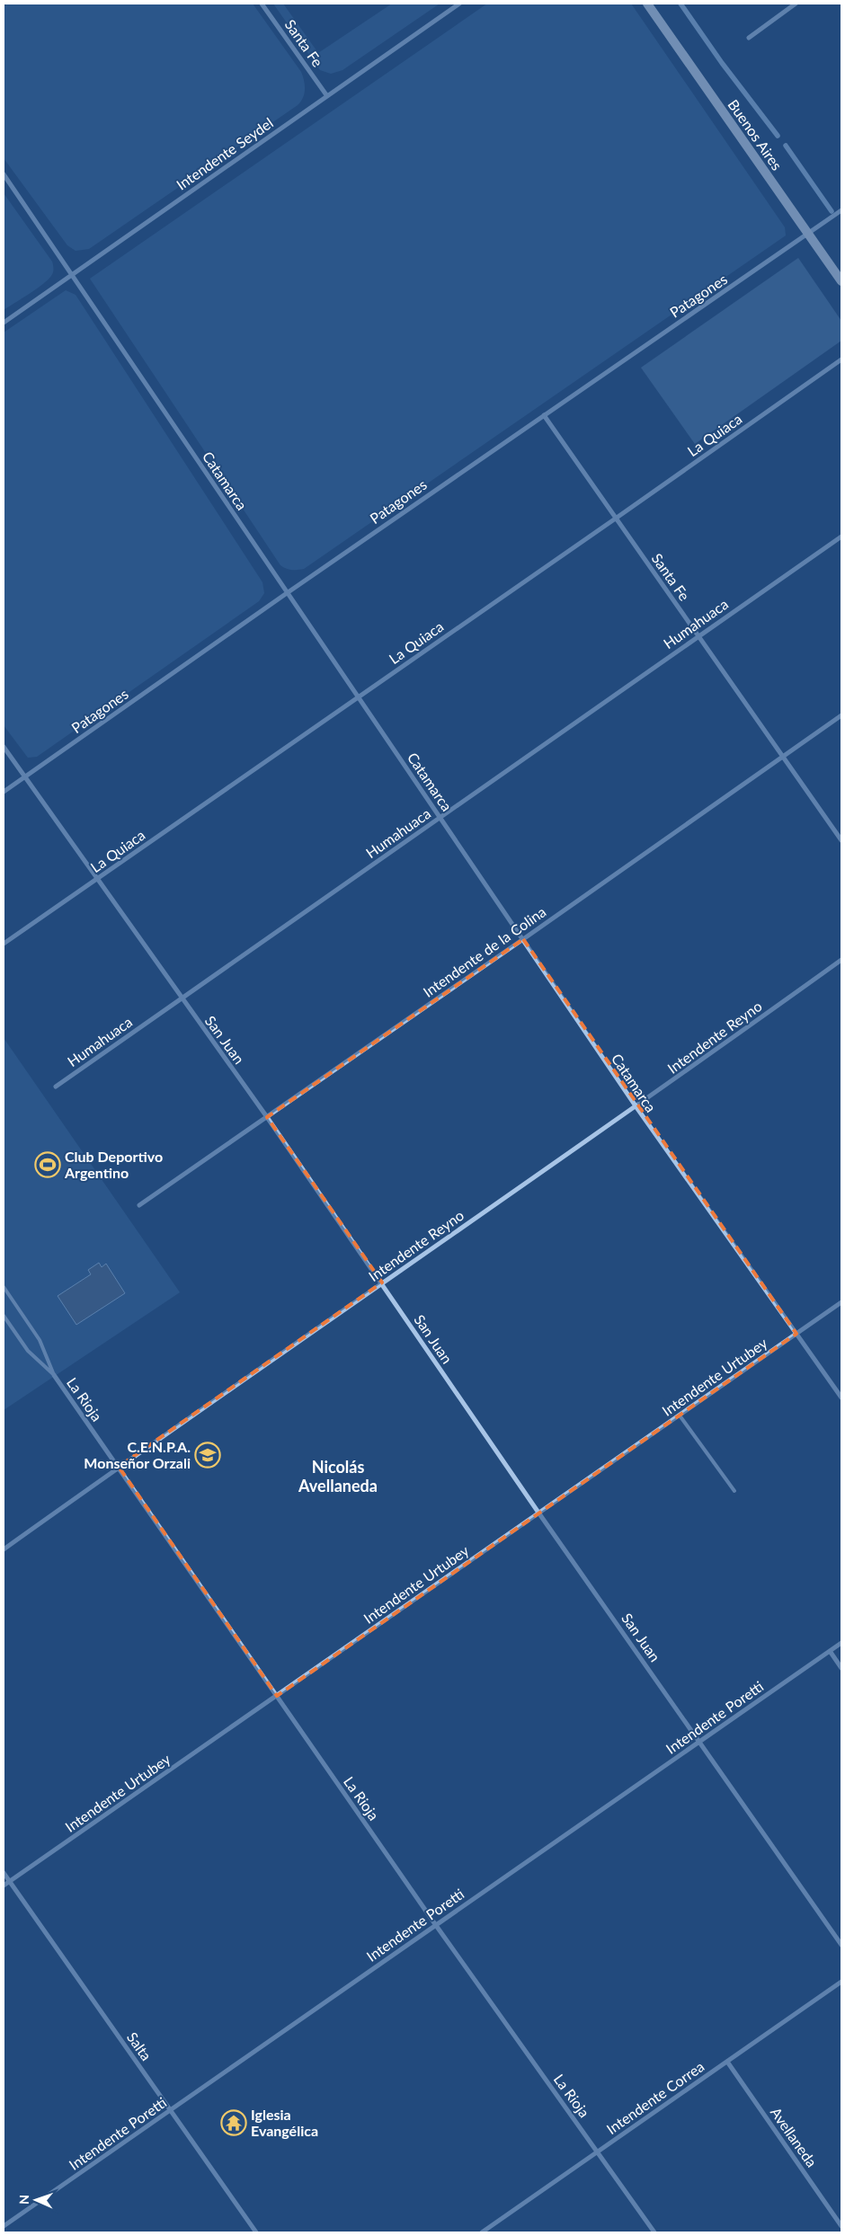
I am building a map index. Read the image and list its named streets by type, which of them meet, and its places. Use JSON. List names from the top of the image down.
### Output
{
  "streets": {
    "main road": ["Buenos Aires"],
    "street": [
      "Santa Fe",
      "Intendente Seydel",
      "Patagones",
      "La Quiaca",
      "Catamarca",
      "Humahuaca",
      "Intendente de la Colina",
      "Intendente Reyno",
      "San Juan",
      "Intendente Urtubey",
      "La Rioja",
      "Intendente Poretti",
      "Salta",
      "Intendente Correa",
      "Avellaneda"
    ]
  },
  "crossings": [
    ["Santa Fe", "Intendente Seydel"],
    ["Santa Fe", "Patagones"],
    ["Santa Fe", "La Quiaca"],
    ["Santa Fe", "Humahuaca"],
    ["Santa Fe", "Intendente de la Colina"],
    ["Buenos Aires", "Patagones"],
    ["Intendente Seydel", "Catamarca"],
    ["Patagones", "Catamarca"],
    ["Patagones", "San Juan"],
    ["La Quiaca", "Catamarca"],
    ["La Quiaca", "San Juan"],
    ["Catamarca", "Humahuaca"],
    ["Catamarca", "Intendente de la Colina"],
    ["Catamarca", "Intendente Reyno"],
    ["Catamarca", "Intendente Urtubey"],
    ["Humahuaca", "San Juan"],
    ["Intendente de la Colina", "San Juan"],
    ["Intendente Reyno", "San Juan"],
    ["Intendente Reyno", "La Rioja"],
    ["San Juan", "Intendente Urtubey"],
    ["San Juan", "Intendente Poretti"],
    ["Intendente Urtubey", "La Rioja"],
    ["Intendente Urtubey", "Salta"],
    ["La Rioja", "Intendente Poretti"],
    ["La Rioja", "Intendente Correa"],
    ["Intendente Poretti", "Salta"],
    ["Intendente Correa", "Avellaneda"]
  ],
  "districts": ["Nicolás Avellaneda"],
  "places": {
    "sports": ["Club Deportivo Argentino"],
    "school or university": ["C.E.N.P.A. Monseñor Orzali"],
    "temple": ["Iglesia Evangélica"]
  },
  "north": "left"
}
